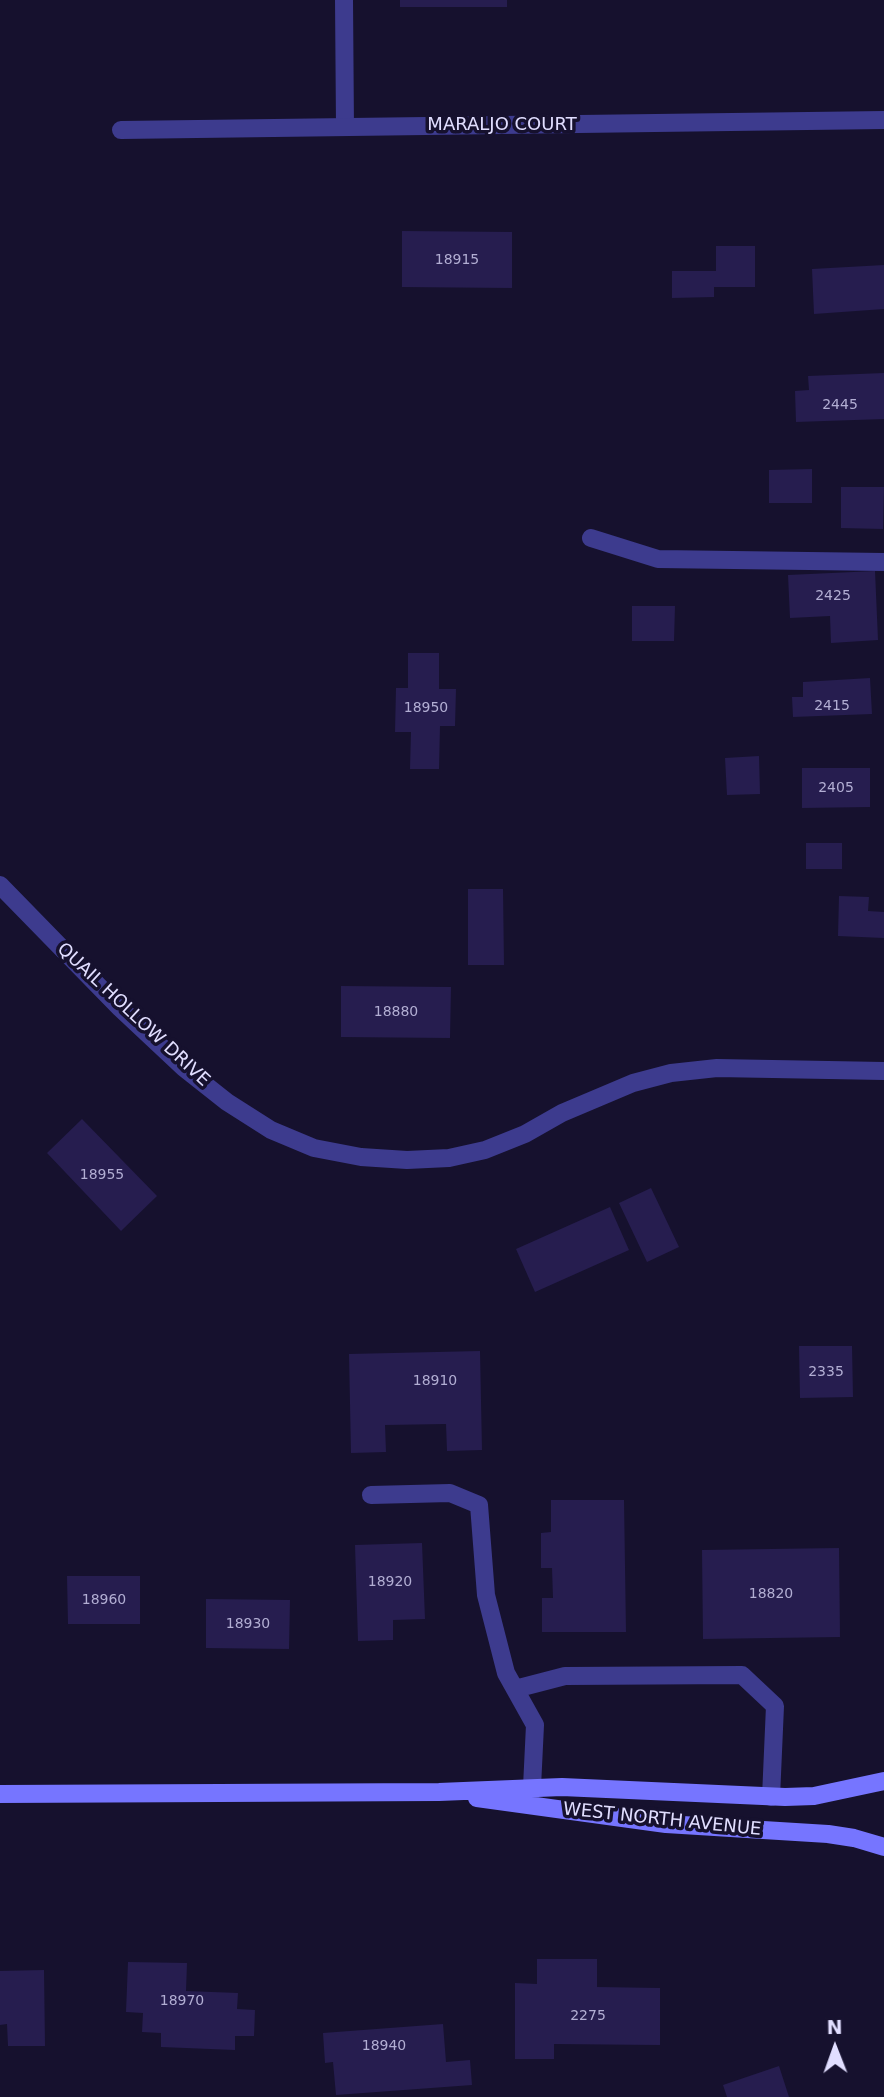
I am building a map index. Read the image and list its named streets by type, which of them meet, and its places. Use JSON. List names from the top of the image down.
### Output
{
  "streets": {
    "main road": ["WEST NORTH AVENUE"],
    "street": ["MARALJO COURT", "QUAIL HOLLOW DRIVE"]
  },
  "house_numbers": [
    "18915",
    "2445",
    "2425",
    "2415",
    "18950",
    "2405",
    "18880",
    "18955",
    "2335",
    "18910",
    "18920",
    "18820",
    "18960",
    "18930",
    "18970",
    "2275",
    "18940"
  ],
  "north": "top"
}
